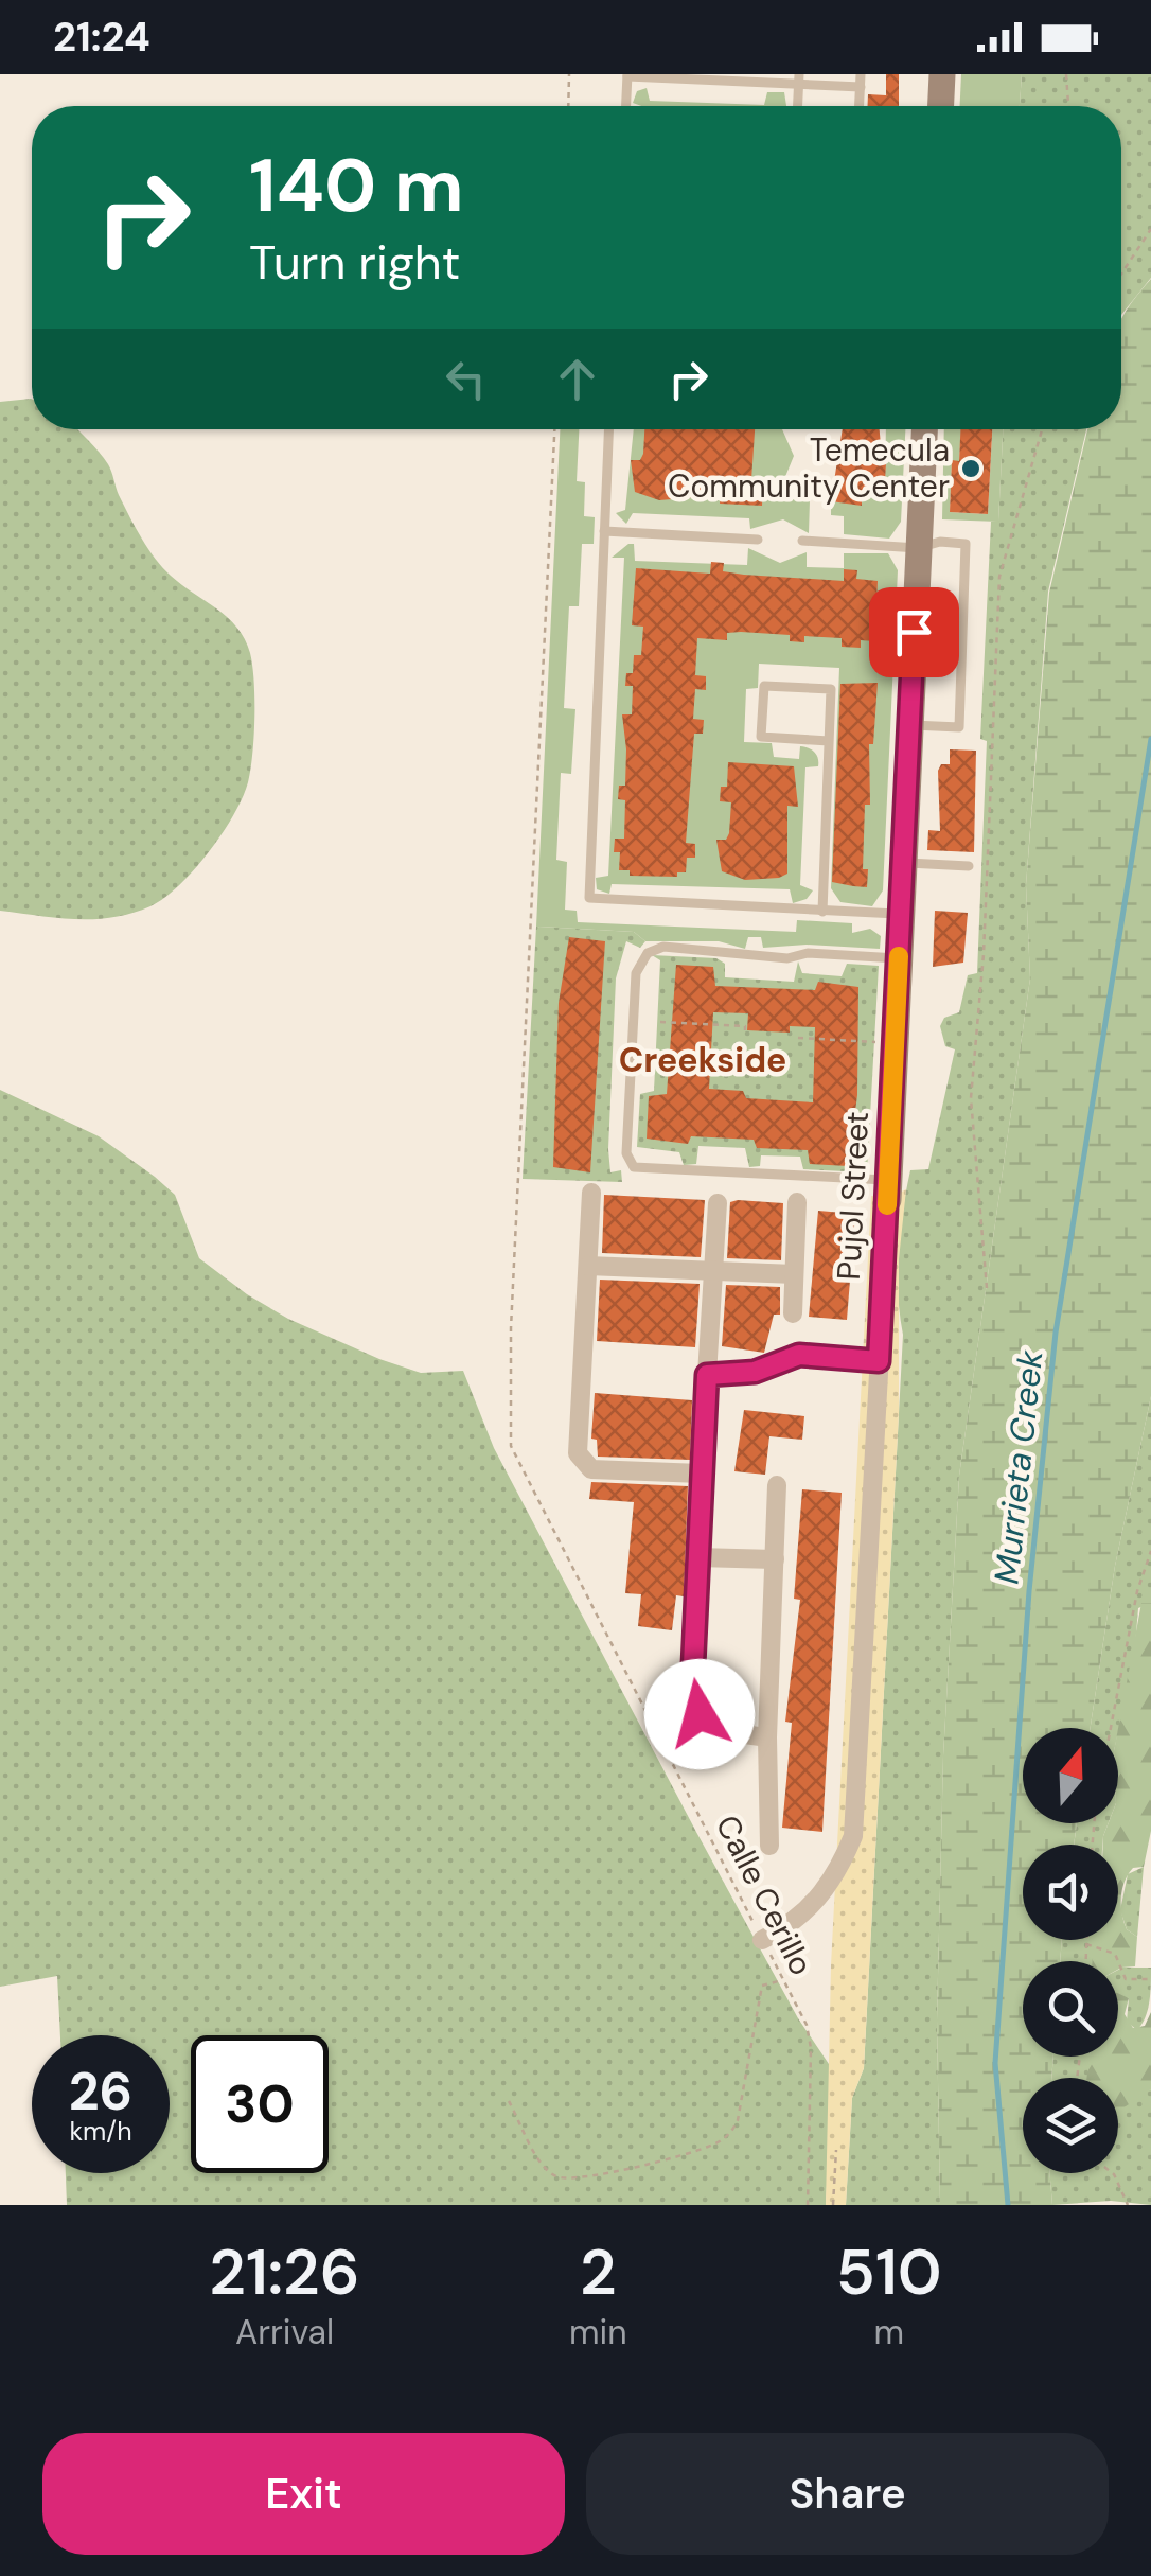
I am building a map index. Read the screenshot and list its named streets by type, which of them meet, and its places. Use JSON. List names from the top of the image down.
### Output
{
  "streets": {
    "street": ["Pujol Street"],
    "path": ["Calle Cerillo"]
  },
  "crossings": [
    ["Pujol Street", "Calle Cerillo"]
  ],
  "districts": ["Creekside"],
  "water": ["Murrieta Creek"],
  "places": ["Temecula Community Center"],
  "north": "top",
  "page": {
    "status": "21:24",
    "turn": ["140 m", "Turn right"],
    "speed": "26 km/h",
    "limit": "30",
    "eta": [
      "21:26",
      "Arrival",
      "2",
      "min",
      "510",
      "m"
    ],
    "buttons": ["Exit", "Share"]
  }
}
